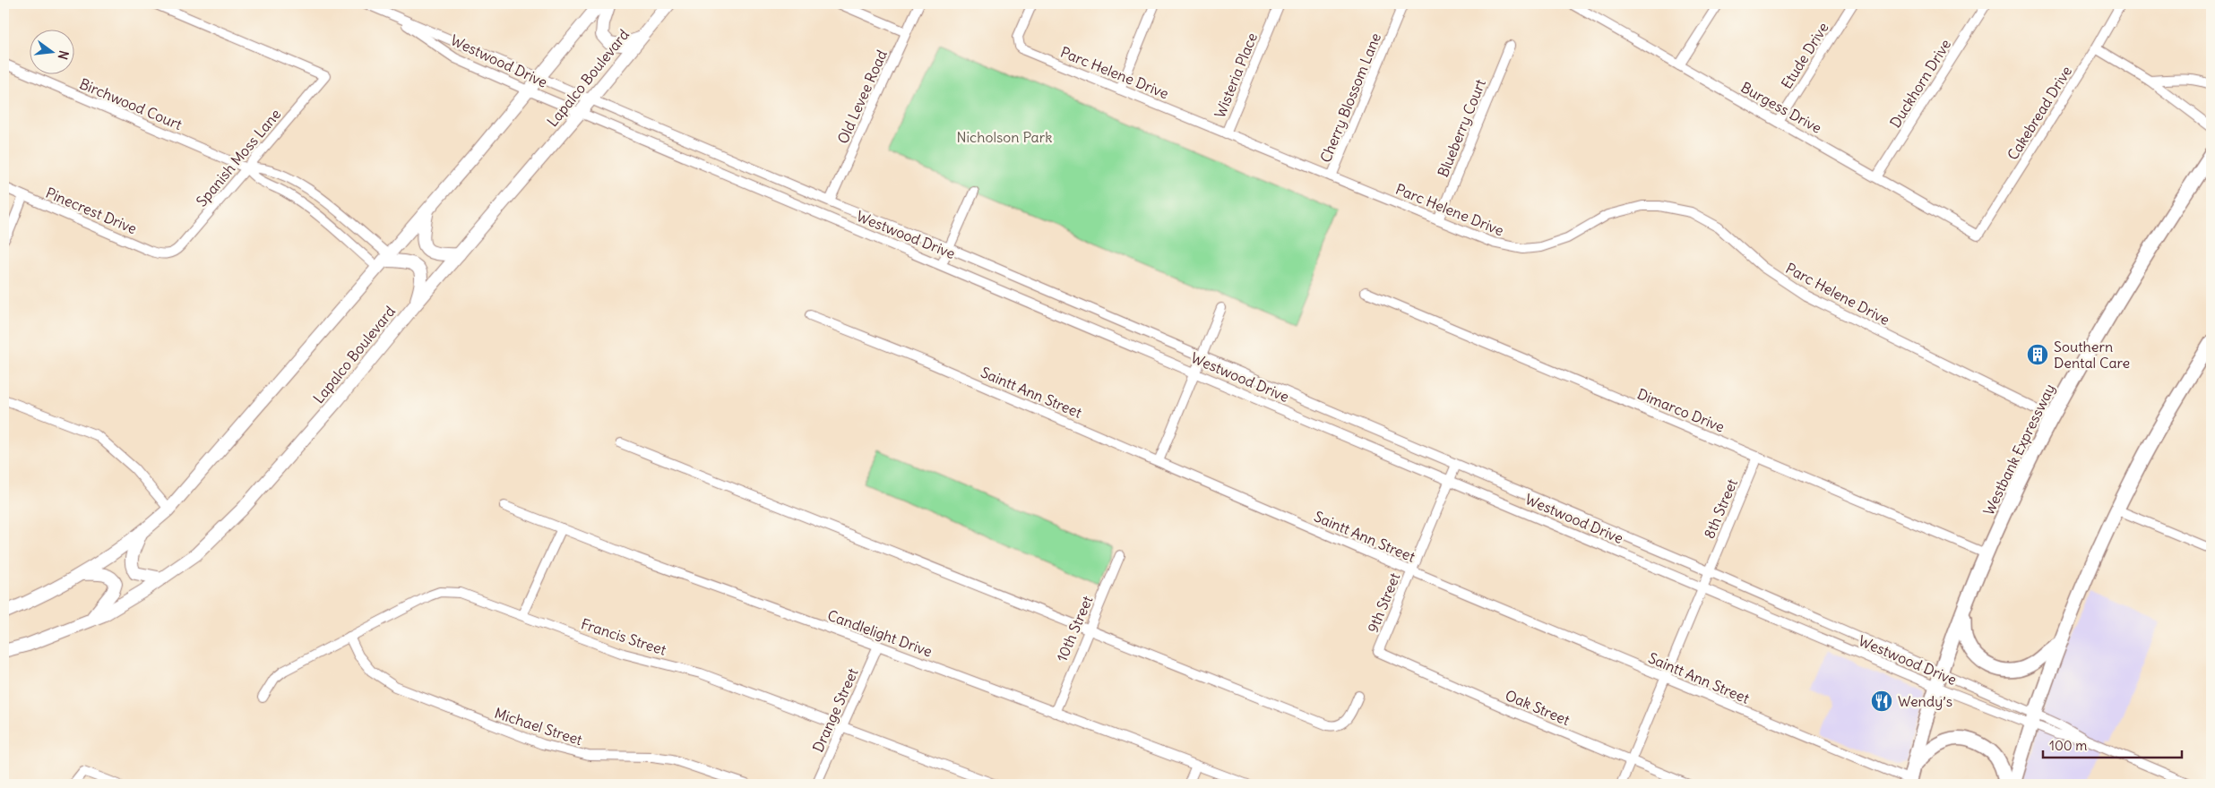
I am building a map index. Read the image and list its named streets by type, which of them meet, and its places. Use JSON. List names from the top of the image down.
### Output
{
  "streets": {
    "highway": ["Westbank Expressway"],
    "main road": ["Lapalco Boulevard"],
    "street": [
      "Etude Drive",
      "Westwood Drive",
      "Parc Helene Drive",
      "Wisteria Place",
      "Duckhorn Drive",
      "Old Levee Road",
      "Cherry Blossom Lane",
      "Birchwood Court",
      "Burgess Drive",
      "Cakebread Drive",
      "Blueberry Court",
      "Spanish Moss Lane",
      "Pinecrest Drive",
      "Saintt Ann Street",
      "Dimarco Drive",
      "8th Street",
      "9th Street",
      "10th Street",
      "Candlelight Drive",
      "Francis Street",
      "Oak Street",
      "Drange Street",
      "Michael Street"
    ]
  },
  "crossings": [
    ["Etude Drive", "Burgess Drive"],
    ["Westwood Drive", "Lapalco Boulevard"],
    ["Westwood Drive", "Old Levee Road"],
    ["Westwood Drive", "Westbank Expressway"],
    ["Westwood Drive", "8th Street"],
    ["Westwood Drive", "9th Street"],
    ["Parc Helene Drive", "Wisteria Place"],
    ["Parc Helene Drive", "Cherry Blossom Lane"],
    ["Parc Helene Drive", "Blueberry Court"],
    ["Parc Helene Drive", "Westbank Expressway"],
    ["Duckhorn Drive", "Burgess Drive"],
    ["Birchwood Court", "Spanish Moss Lane"],
    ["Burgess Drive", "Cakebread Drive"],
    ["Spanish Moss Lane", "Pinecrest Drive"],
    ["Saintt Ann Street", "Westbank Expressway"],
    ["Saintt Ann Street", "8th Street"],
    ["Saintt Ann Street", "9th Street"],
    ["Dimarco Drive", "Westbank Expressway"],
    ["Dimarco Drive", "8th Street"],
    ["8th Street", "Oak Street"],
    ["9th Street", "Oak Street"],
    ["10th Street", "Candlelight Drive"],
    ["Candlelight Drive", "Drange Street"],
    ["Francis Street", "Drange Street"],
    ["Francis Street", "Michael Street"]
  ],
  "parks": ["Nicholson Park"],
  "places": {
    "building": ["Southern Dental Care"],
    "restaurant": ["Wendy’s"]
  },
  "scale_bar": "100 m",
  "north": "right"
}
